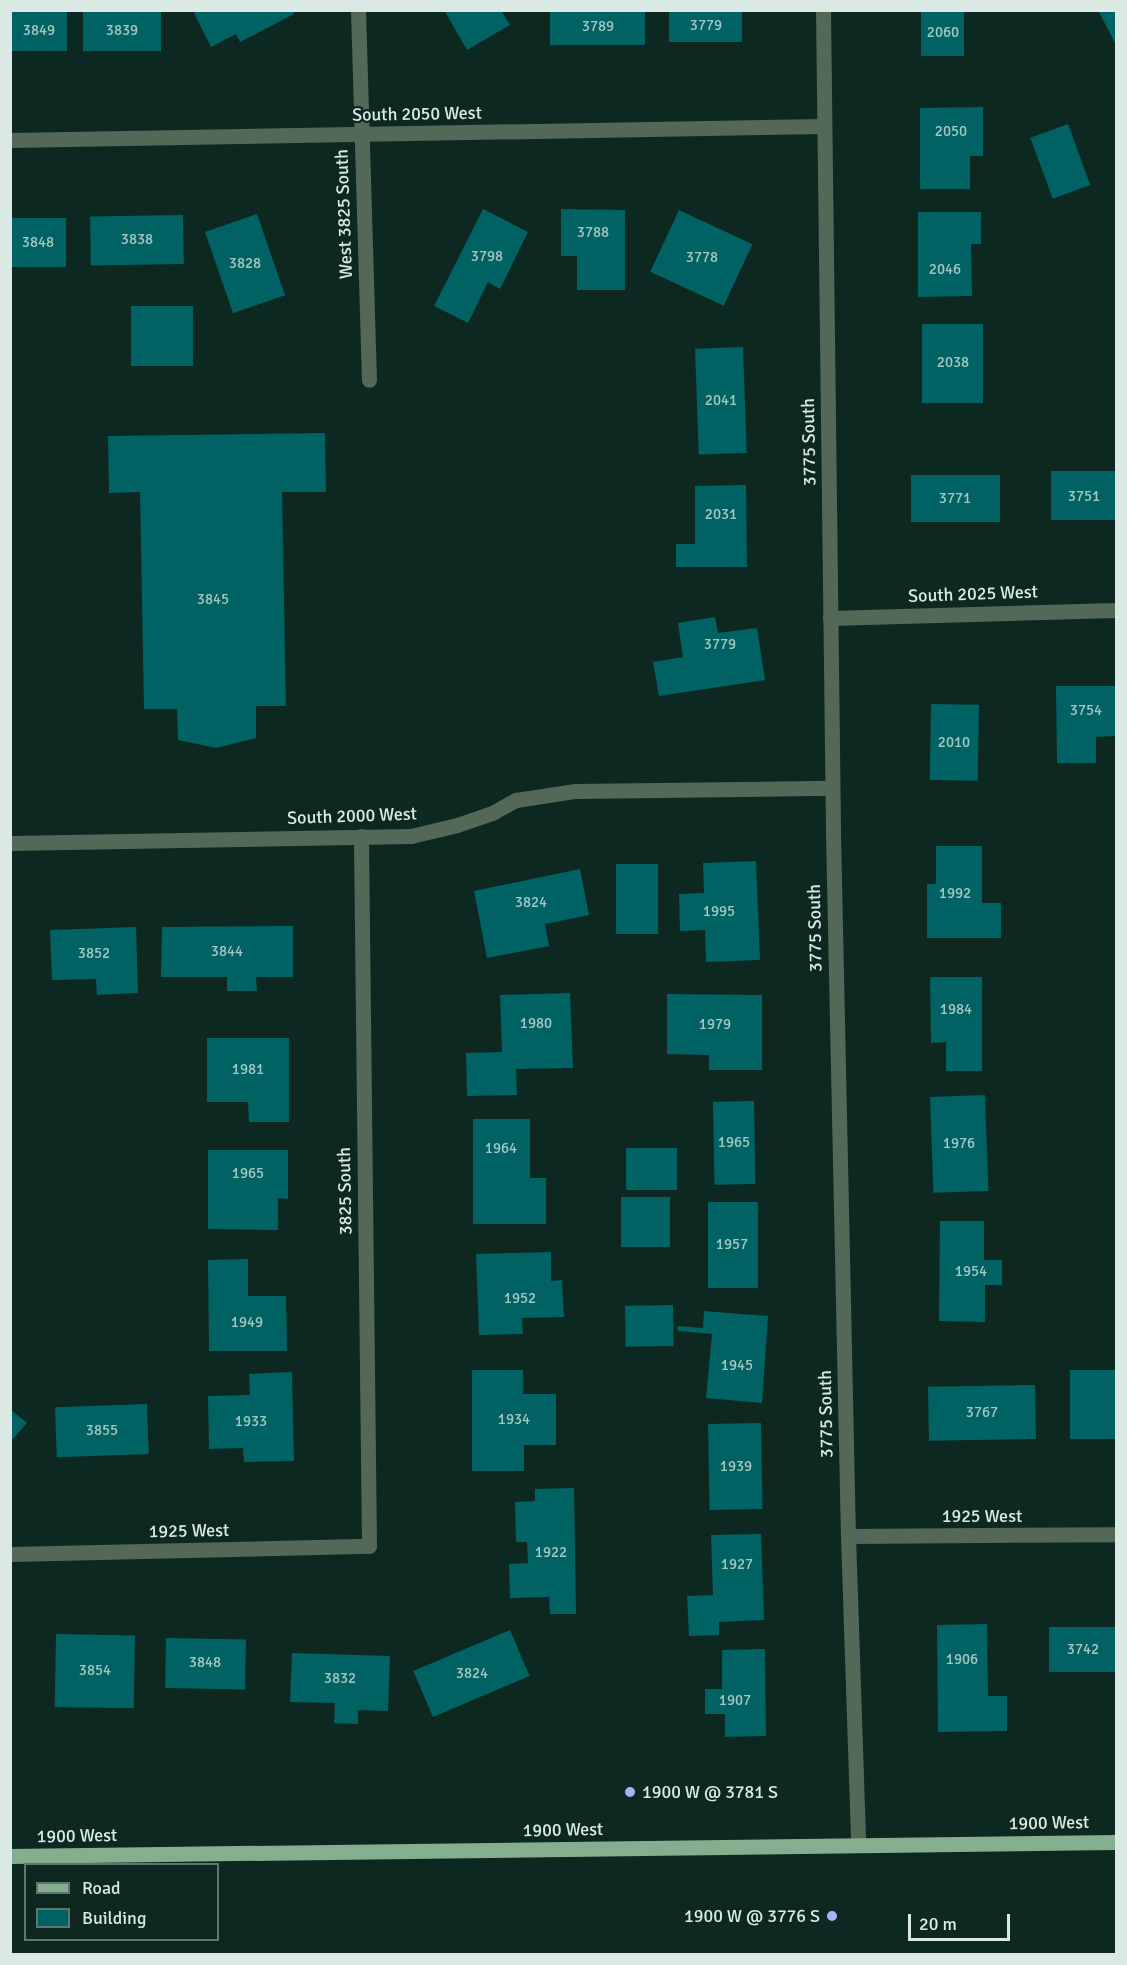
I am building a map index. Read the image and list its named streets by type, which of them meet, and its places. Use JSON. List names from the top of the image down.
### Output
{
  "streets": {
    "main road": ["1900 West"],
    "street": [
      "South 2050 West",
      "West 3825 South",
      "3775 South",
      "South 2025 West",
      "South 2000 West",
      "3825 South",
      "1925 West"
    ]
  },
  "crossings": [
    ["South 2050 West", "West 3825 South"],
    ["South 2050 West", "3775 South"],
    ["3775 South", "South 2025 West"],
    ["3775 South", "South 2000 West"],
    ["3775 South", "1925 West"],
    ["3775 South", "1900 West"],
    ["South 2000 West", "3825 South"],
    ["3825 South", "1925 West"]
  ],
  "places": ["1900 W @ 3781 S", "1900 W @ 3776 S"],
  "house_numbers": [
    "3779",
    "3789",
    "3849",
    "3839",
    "2060",
    "2050",
    "3788",
    "3838",
    "3848",
    "3798",
    "3778",
    "3828",
    "2046",
    "2038",
    "2041",
    "3751",
    "3771",
    "2031",
    "3845",
    "3779",
    "3754",
    "2010",
    "1992",
    "3824",
    "1995",
    "3844",
    "3852",
    "1984",
    "1980",
    "1979",
    "1981",
    "1965",
    "1976",
    "1964",
    "1965",
    "1957",
    "1954",
    "1952",
    "1949",
    "1945",
    "3767",
    "1934",
    "1933",
    "3855",
    "1939",
    "1922",
    "1927",
    "3742",
    "1906",
    "3848",
    "3854",
    "3824",
    "3832",
    "1907"
  ],
  "legend": ["Road", "Building"],
  "scale_bar": "20 m"
}
